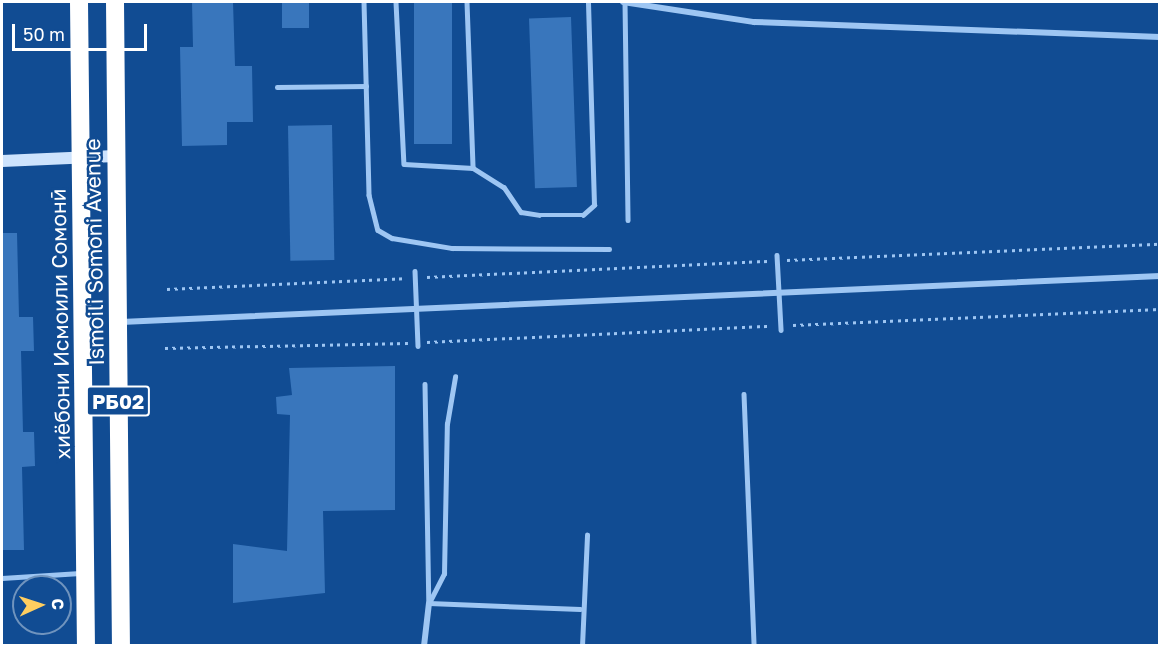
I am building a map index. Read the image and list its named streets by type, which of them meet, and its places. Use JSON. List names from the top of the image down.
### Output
{
  "streets": {
    "highway": ["Ismoili Somoni Avenue", "хиёбони Исмоили Сомонӣ", "РБ02"]
  },
  "crossings": [
    ["Ismoili Somoni Avenue", "хиёбони Исмоили Сомонӣ"]
  ],
  "scale_bar": "50 m",
  "north": "right"
}
